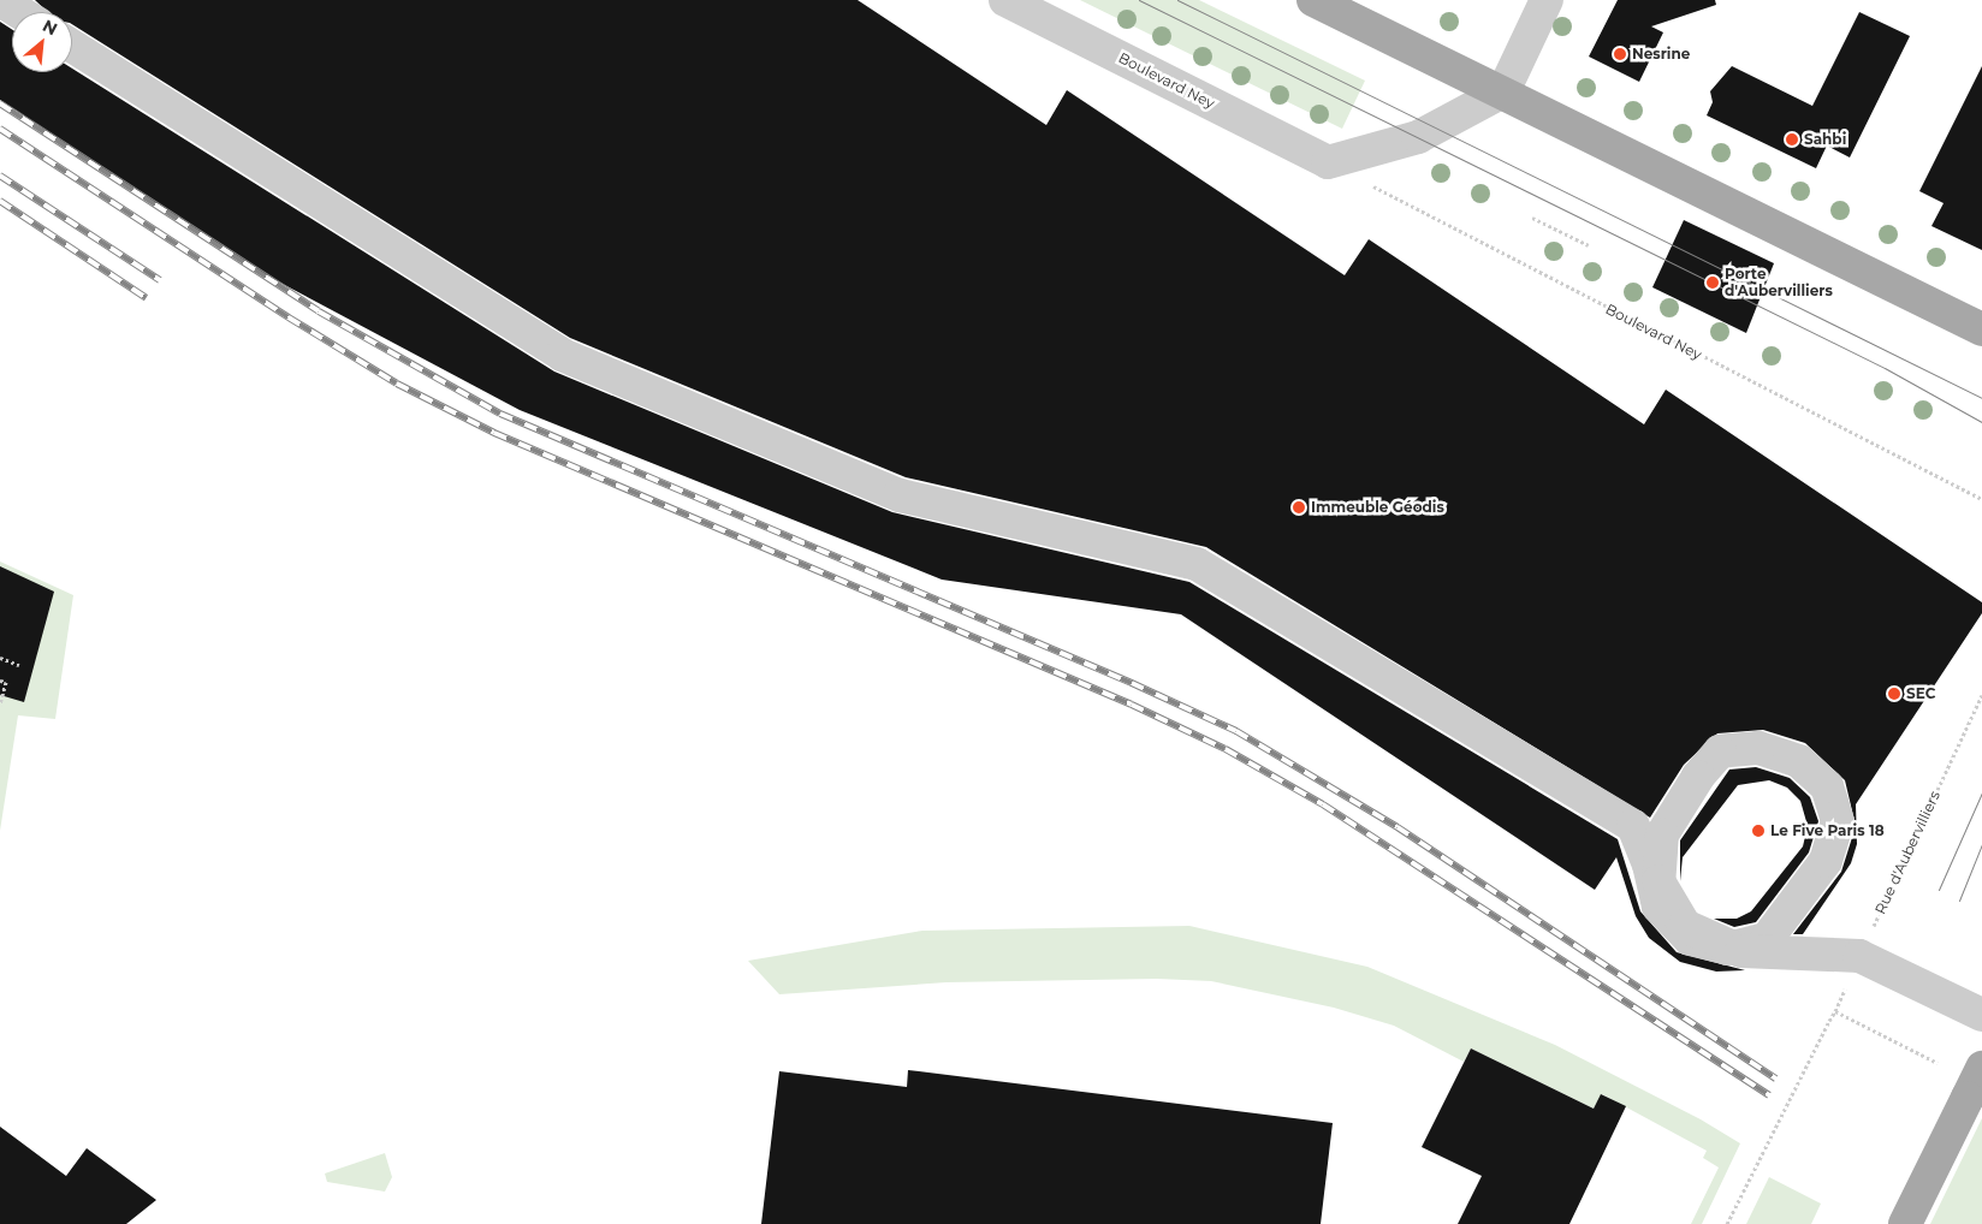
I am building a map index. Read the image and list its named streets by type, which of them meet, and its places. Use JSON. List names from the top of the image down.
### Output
{
  "streets": {
    "street": ["Boulevard Ney"],
    "path": ["Rue d'Aubervilliers"]
  },
  "places": [
    "Nesrine",
    "Sahbi",
    "Porte d'Aubervilliers",
    "Immeuble Géodis",
    "SEC",
    "Le Five Paris 18"
  ],
  "north": "top right"
}
